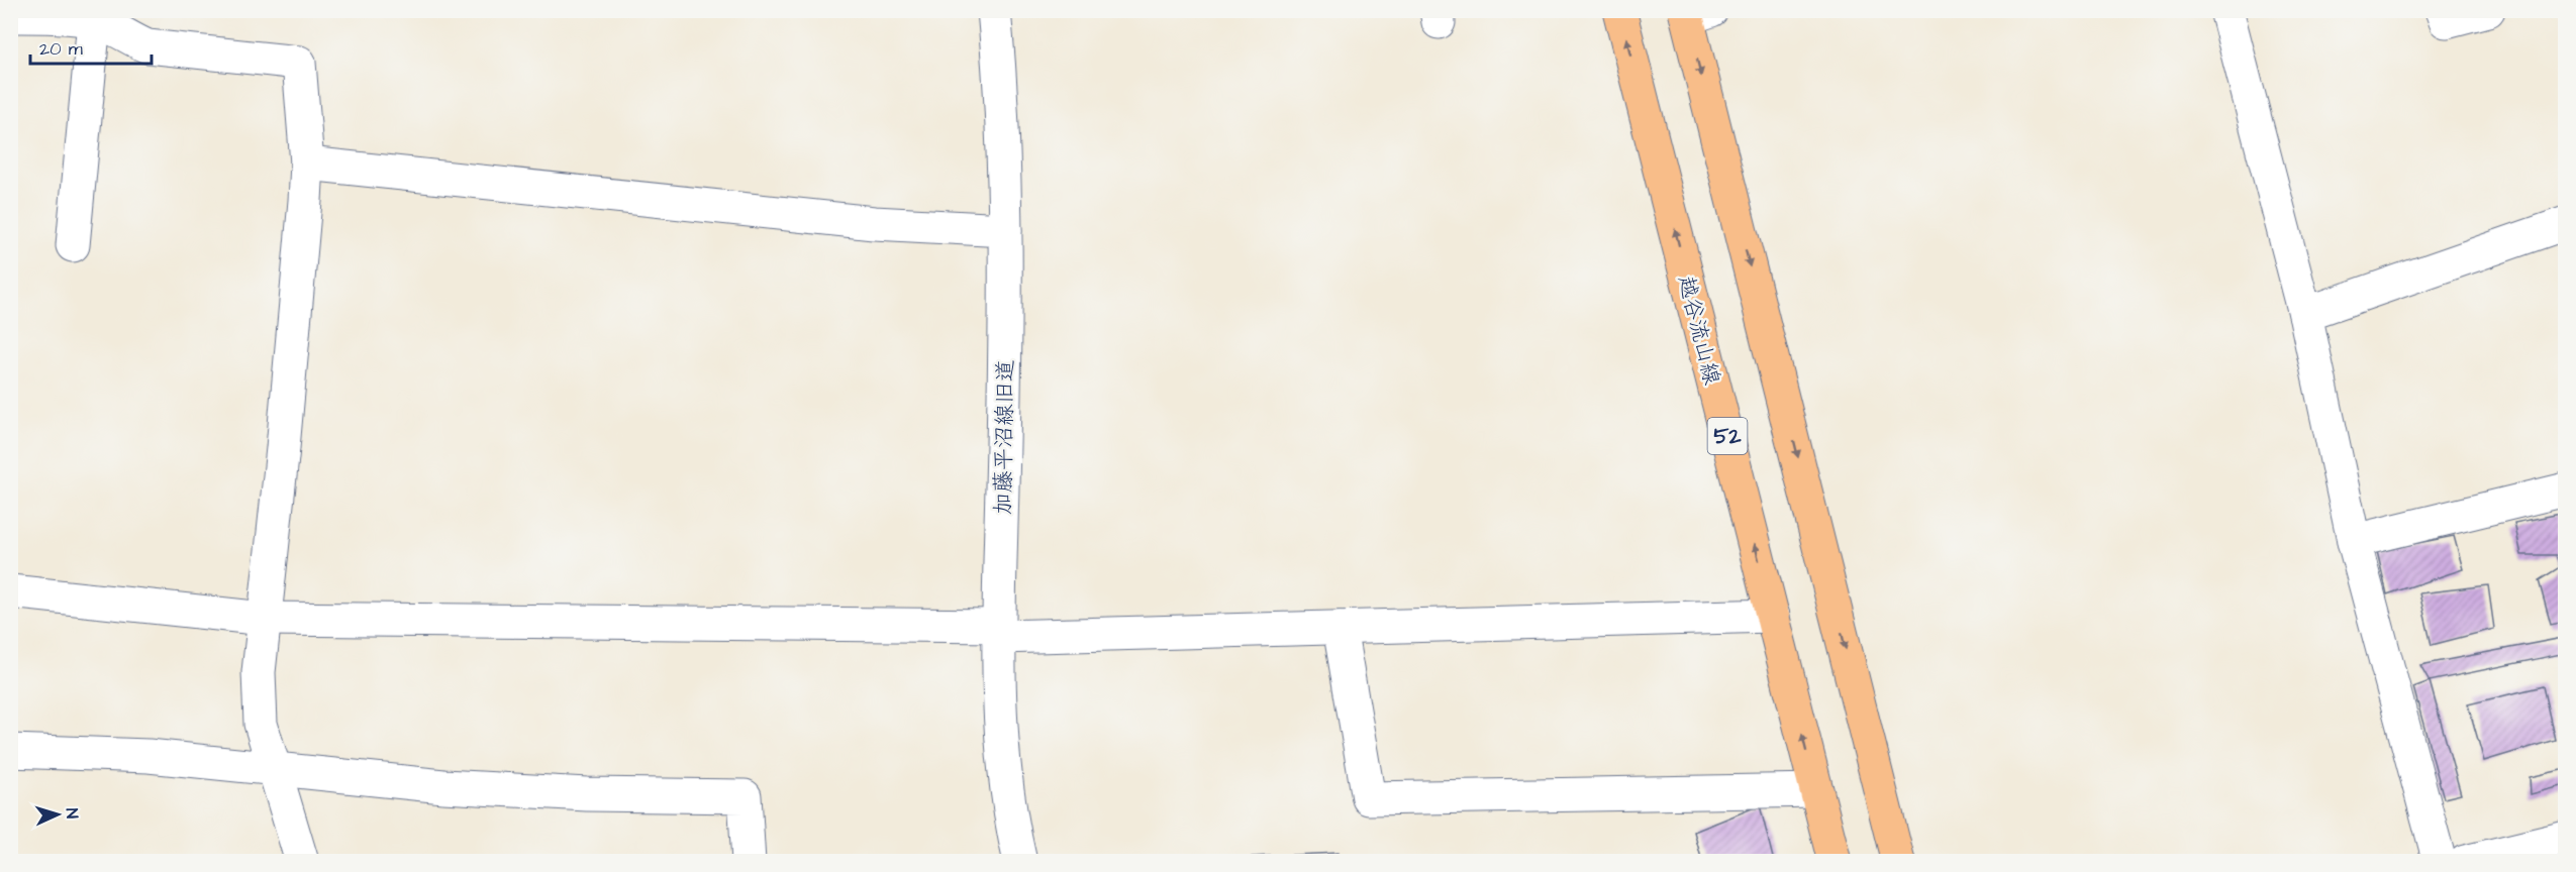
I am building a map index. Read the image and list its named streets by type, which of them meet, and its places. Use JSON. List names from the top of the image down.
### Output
{
  "streets": {
    "main road": ["越谷流山線", "52"],
    "street": ["加藤平沼線旧道"]
  },
  "scale_bar": "20 m",
  "north": "right"
}
